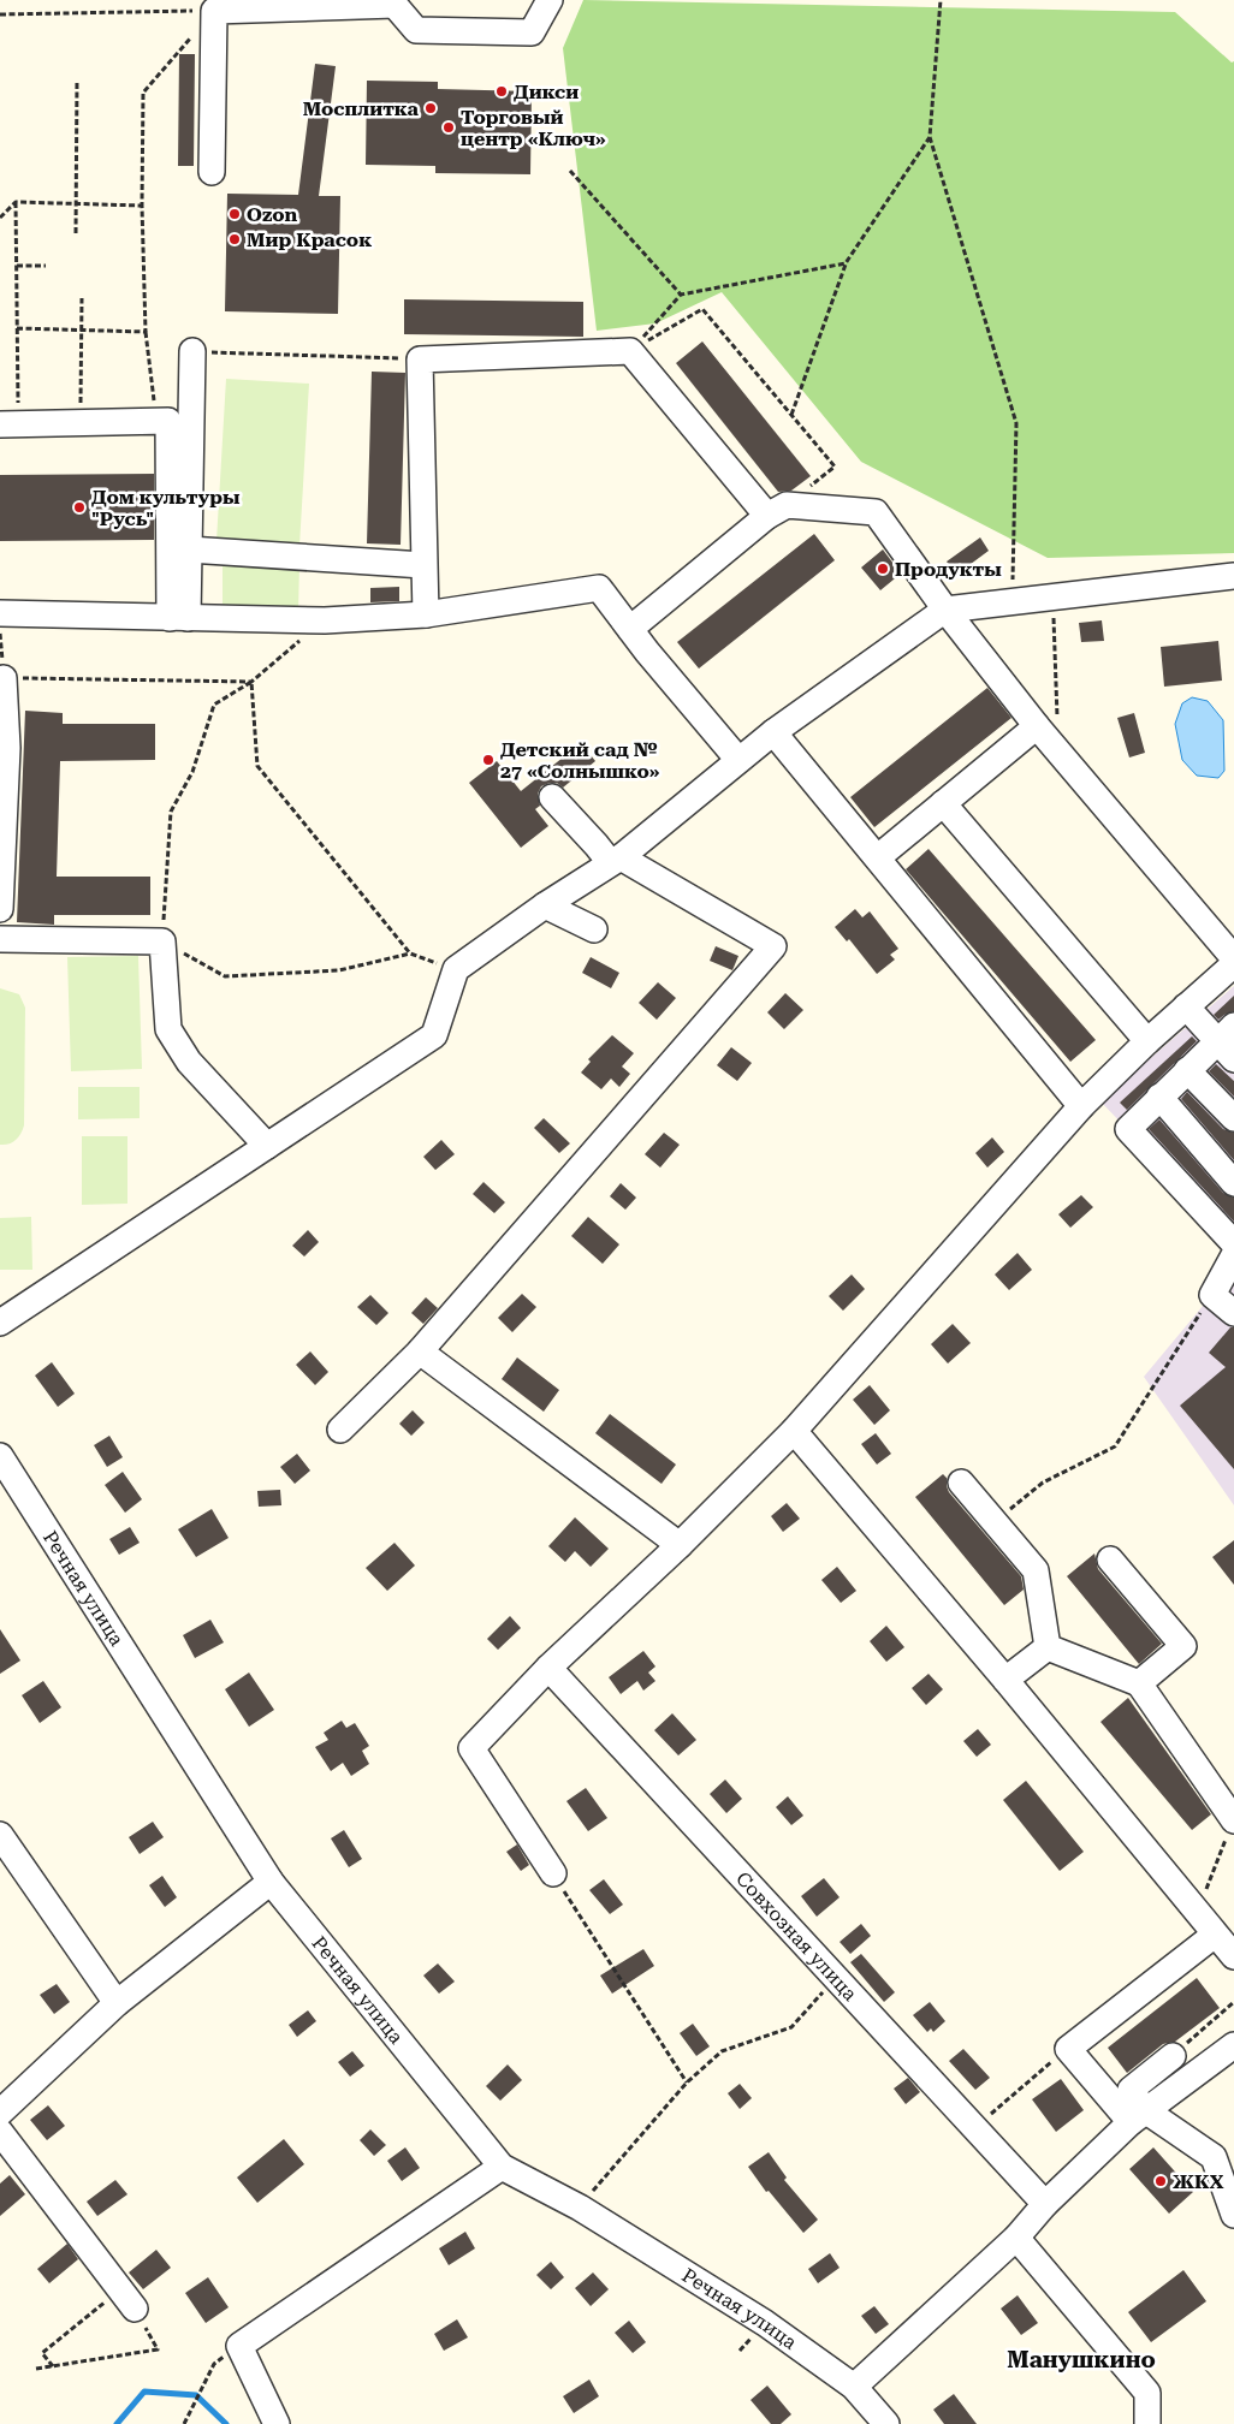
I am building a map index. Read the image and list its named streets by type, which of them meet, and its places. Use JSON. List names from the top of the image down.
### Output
{
  "streets": {
    "street": ["Речная улица", "Совхозная улица"]
  },
  "districts": ["Манушкино"],
  "places": [
    "Дикси",
    "Мосплитка",
    "Торговый центр «Ключ»",
    "Ozon",
    "Мир Красок",
    "Дом культуры \"Русь\"",
    "Продукты",
    "Детский сад № 27 «Солнышко»",
    "ЖКХ"
  ]
}
